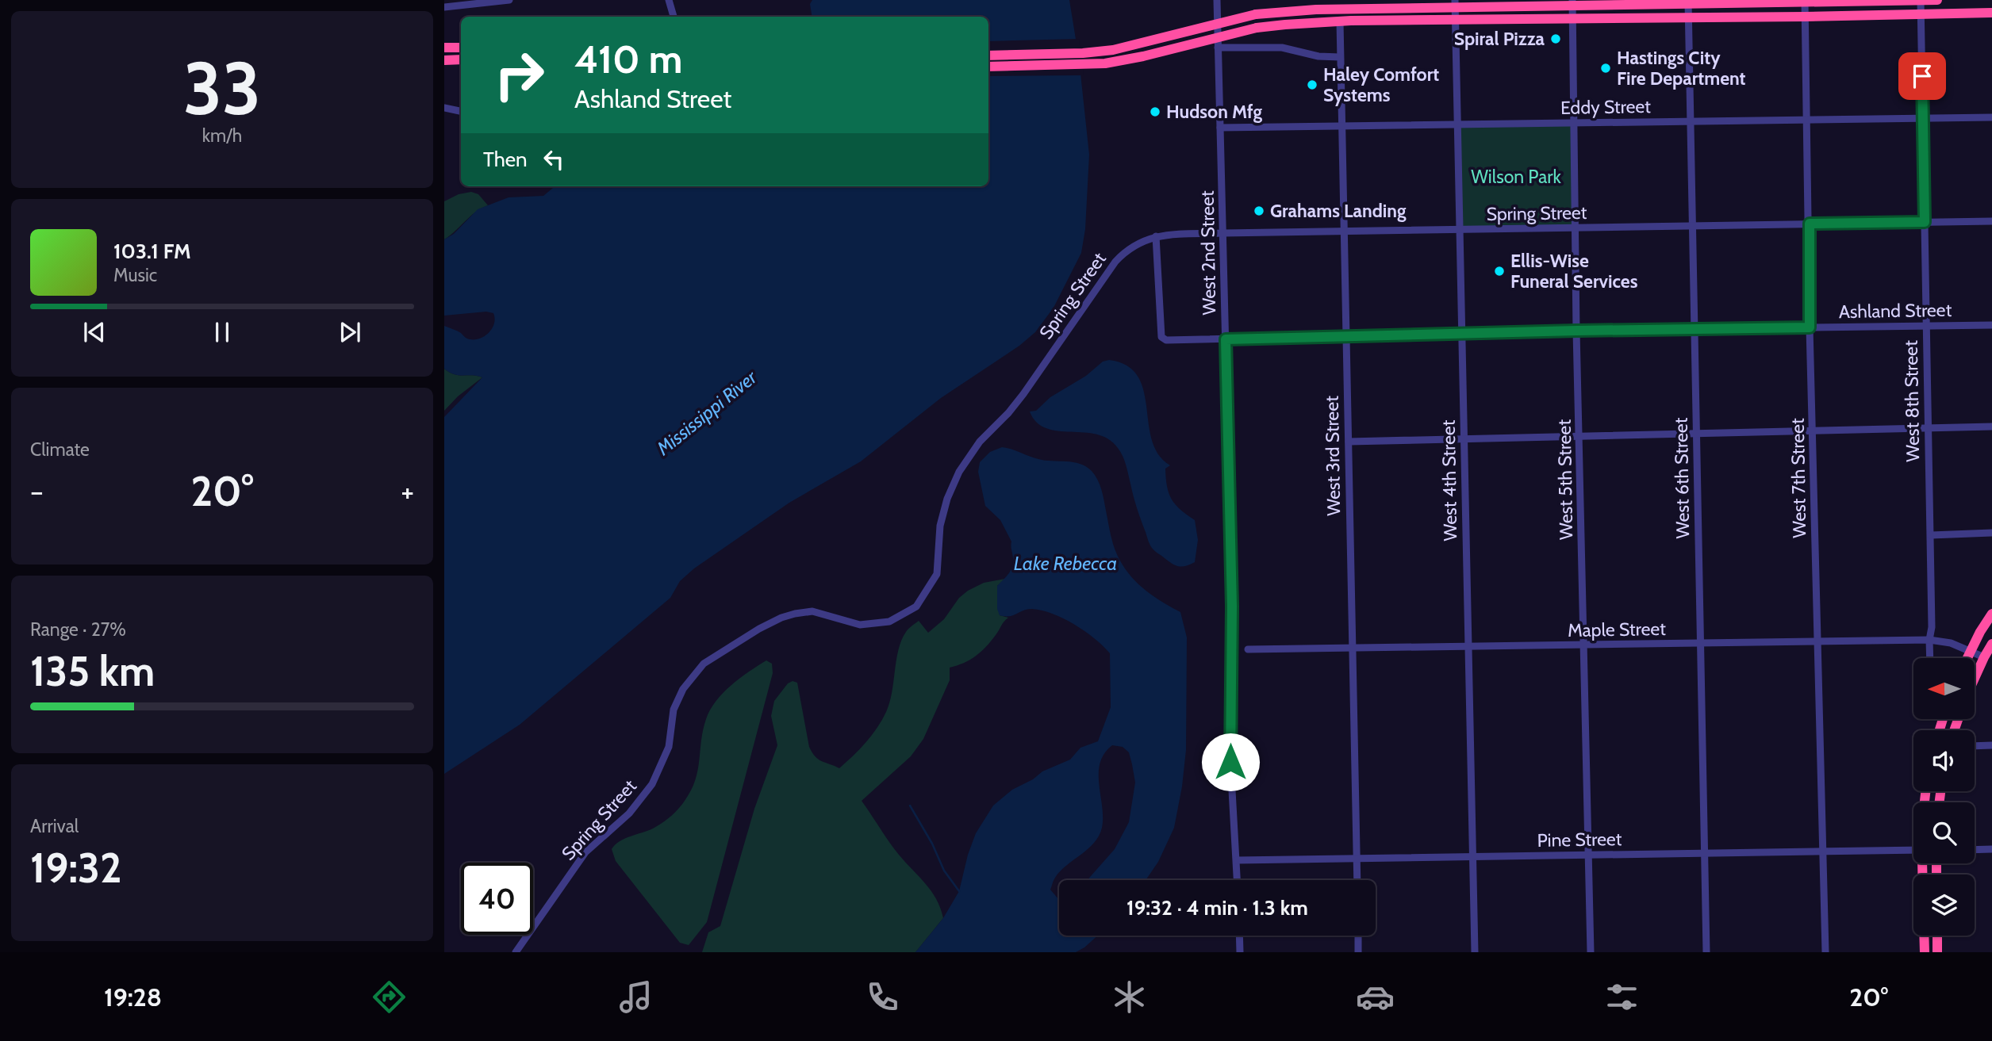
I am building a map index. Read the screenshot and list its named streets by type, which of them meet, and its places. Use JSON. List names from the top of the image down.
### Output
{
  "streets": {
    "street": [
      "Eddy Street",
      "Spring Street",
      "West 2nd Street",
      "Ashland Street",
      "West 8th Street",
      "West 3rd Street",
      "West 6th Street",
      "West 7th Street",
      "West 5th Street",
      "West 4th Street",
      "Maple Street",
      "Pine Street"
    ]
  },
  "crossings": [
    ["Eddy Street", "West 2nd Street"],
    ["Eddy Street", "West 8th Street"],
    ["Eddy Street", "West 3rd Street"],
    ["Eddy Street", "West 6th Street"],
    ["Eddy Street", "West 7th Street"],
    ["Eddy Street", "West 5th Street"],
    ["Eddy Street", "West 4th Street"],
    ["Spring Street", "West 2nd Street"],
    ["Spring Street", "Ashland Street"],
    ["Spring Street", "West 8th Street"],
    ["Spring Street", "West 3rd Street"],
    ["Spring Street", "West 6th Street"],
    ["Spring Street", "West 7th Street"],
    ["Spring Street", "West 5th Street"],
    ["Spring Street", "West 4th Street"],
    ["West 2nd Street", "Ashland Street"],
    ["West 2nd Street", "Pine Street"],
    ["Ashland Street", "West 8th Street"],
    ["Ashland Street", "West 3rd Street"],
    ["Ashland Street", "West 6th Street"],
    ["Ashland Street", "West 7th Street"],
    ["Ashland Street", "West 5th Street"],
    ["Ashland Street", "West 4th Street"],
    ["West 8th Street", "Maple Street"],
    ["West 3rd Street", "Maple Street"],
    ["West 3rd Street", "Pine Street"],
    ["West 6th Street", "Maple Street"],
    ["West 6th Street", "Pine Street"],
    ["West 7th Street", "Maple Street"],
    ["West 7th Street", "Pine Street"],
    ["West 5th Street", "Maple Street"],
    ["West 5th Street", "Pine Street"],
    ["West 4th Street", "Maple Street"],
    ["West 4th Street", "Pine Street"]
  ],
  "water": ["Mississippi River", "Lake Rebecca"],
  "parks": ["Wilson Park"],
  "places": [
    "Spiral Pizza",
    "Hastings City Fire Department",
    "Haley Comfort Systems",
    "Hudson Mfg",
    "Grahams Landing",
    "Ellis-Wise Funeral Services"
  ],
  "north": "left",
  "page": {
    "tile": [
      ["33", "km/h"],
      "Climate",
      ["Range · 27%", "135 km"],
      ["Arrival", "19:32"]
    ],
    "turn": ["410 m", "Ashland Street"],
    "then": "Then",
    "song": ["103.1 FM", "Music"],
    "heat": ["−", "20°", "+"],
    "limit": "40",
    "trip": "19:32 · 4 min · 1.3 km",
    "tabs": ["19:28", "20°"]
  }
}
